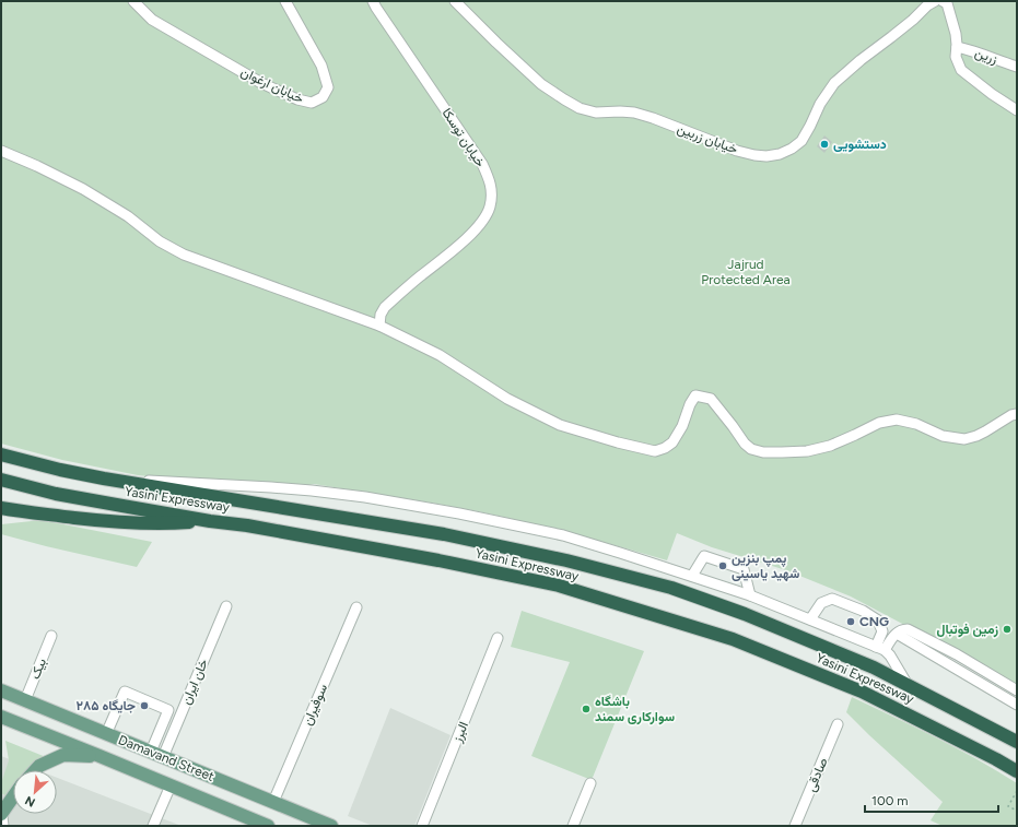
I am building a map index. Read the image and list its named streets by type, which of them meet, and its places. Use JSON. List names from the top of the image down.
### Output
{
  "streets": {
    "highway": ["Yasini Expressway"],
    "main road": ["Damavand Street"],
    "street": [
      "زرین",
      "خیابان ارغوان",
      "خیابان توسکا",
      "خیابان زربین",
      "بیک",
      "خان ایران",
      "سوفیران",
      "البرز",
      "صادقی"
    ]
  },
  "crossings": [
    ["بیک", "Damavand Street"],
    ["خان ایران", "Damavand Street"],
    ["سوفیران", "Damavand Street"]
  ],
  "parks": ["Jajrud Protected Area"],
  "places": [
    "دستشویی",
    "پمپ بنزین شهید یاسینی",
    "CNG",
    "زمین فوتبال",
    "جایگاه ۲۸۵",
    "باشگاه سوارکاری سمند"
  ],
  "scale_bar": "100 m",
  "north": "bottom left"
}
